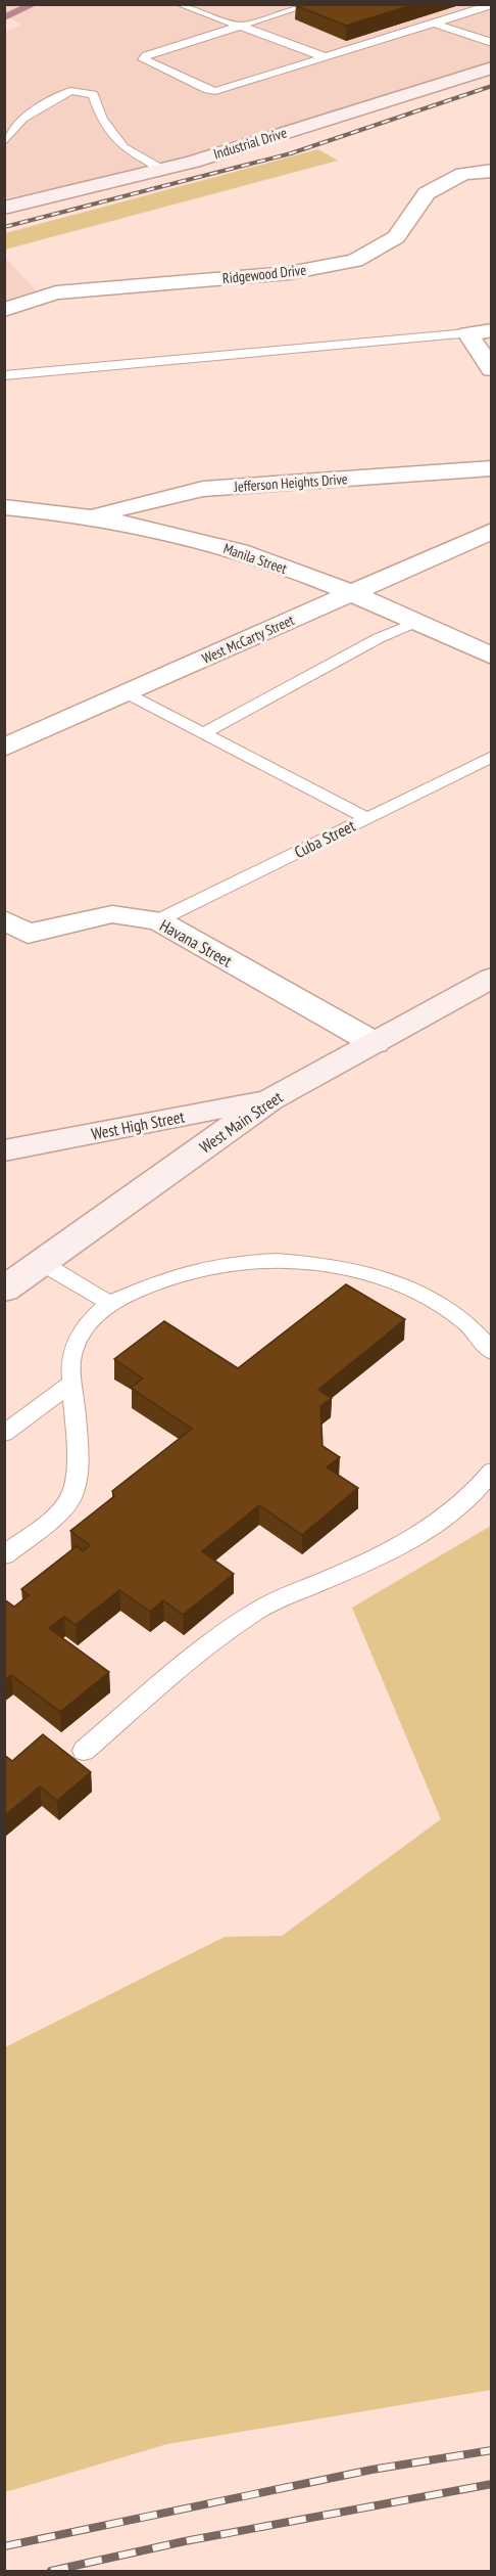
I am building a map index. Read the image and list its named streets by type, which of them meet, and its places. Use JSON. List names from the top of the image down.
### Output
{
  "streets": {
    "main road": ["Industrial Drive", "West Main Street", "West High Street"],
    "street": [
      "Ridgewood Drive",
      "Jefferson Heights Drive",
      "Manila Street",
      "West McCarty Street",
      "Havana Street"
    ],
    "lane": ["Cuba Street"]
  },
  "crossings": [
    ["Jefferson Heights Drive", "Manila Street"],
    ["Manila Street", "West McCarty Street"],
    ["Cuba Street", "Havana Street"],
    ["Havana Street", "West Main Street"],
    ["West Main Street", "West High Street"]
  ]
}
